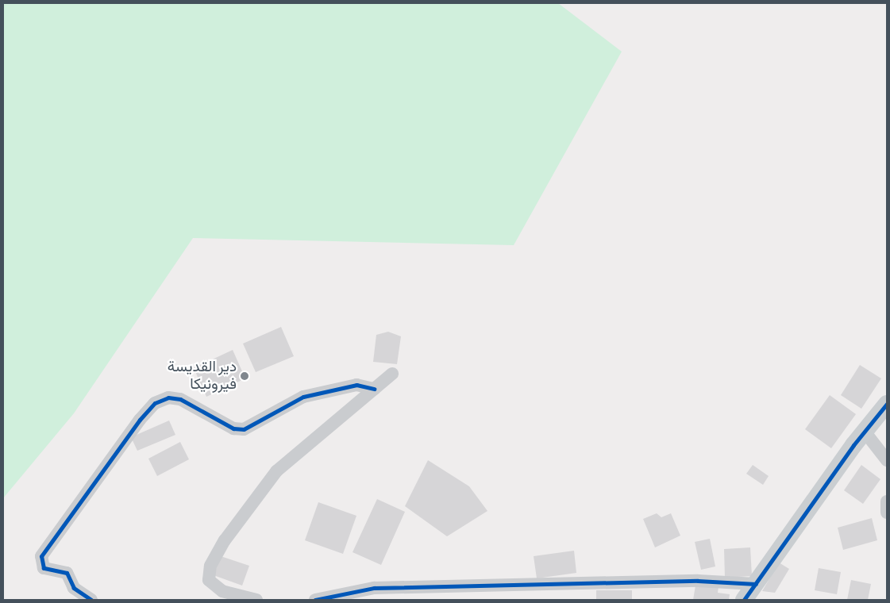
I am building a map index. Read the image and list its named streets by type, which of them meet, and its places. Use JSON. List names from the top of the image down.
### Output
{
  "places": ["دير القديسة فيرونيكا"]
}
